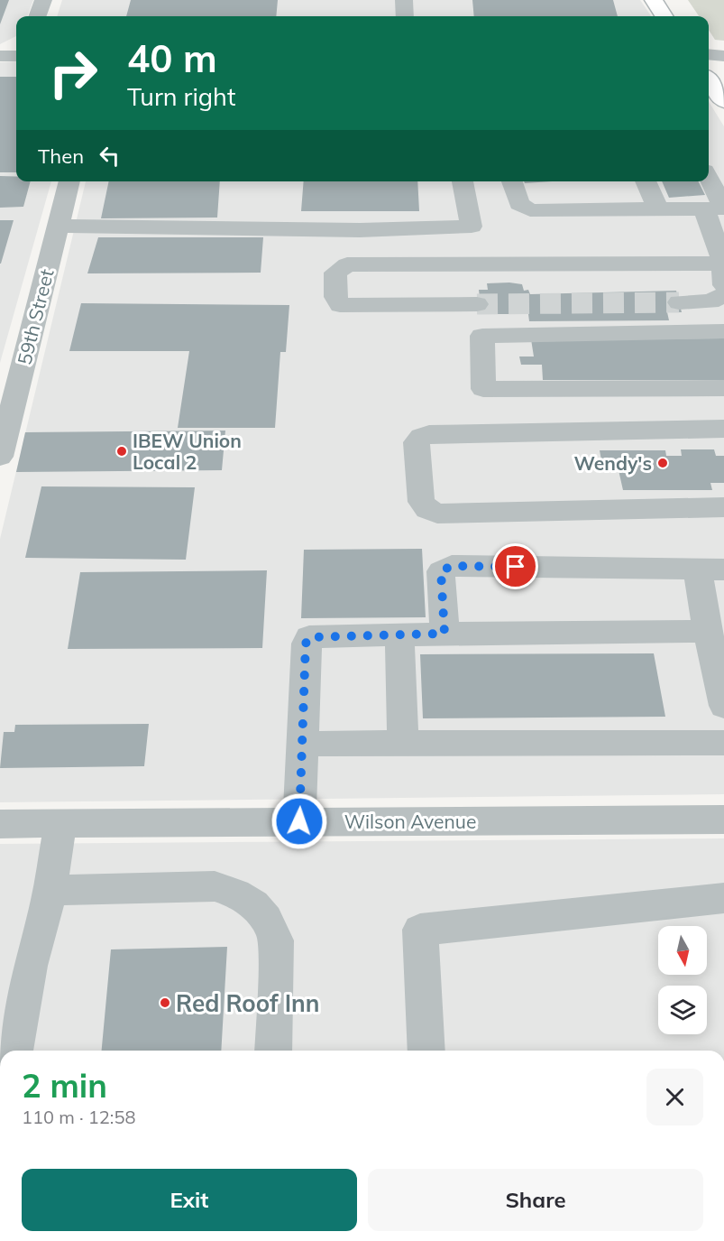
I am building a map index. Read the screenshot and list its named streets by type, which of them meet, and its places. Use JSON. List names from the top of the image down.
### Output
{
  "streets": {
    "street": ["59th Street", "Wilson Avenue"]
  },
  "places": ["IBEW Union Local 2", "Wendy's", "Red Roof Inn"],
  "north": "bottom",
  "page": {
    "turn": ["40 m", "Turn right"],
    "then": "Then",
    "heading": ["2 min", "110 m · 12:58"],
    "buttons": ["Exit", "Share"]
  }
}
